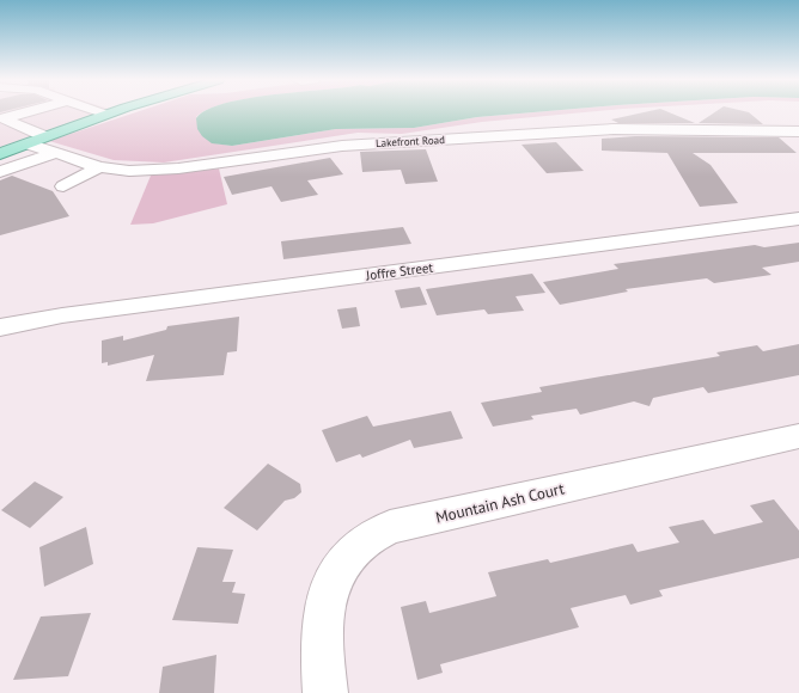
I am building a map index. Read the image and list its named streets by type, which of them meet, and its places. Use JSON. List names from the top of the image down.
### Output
{
  "streets": {
    "street": ["Lakefront Road", "Joffre Street", "Mountain Ash Court"]
  }
}
